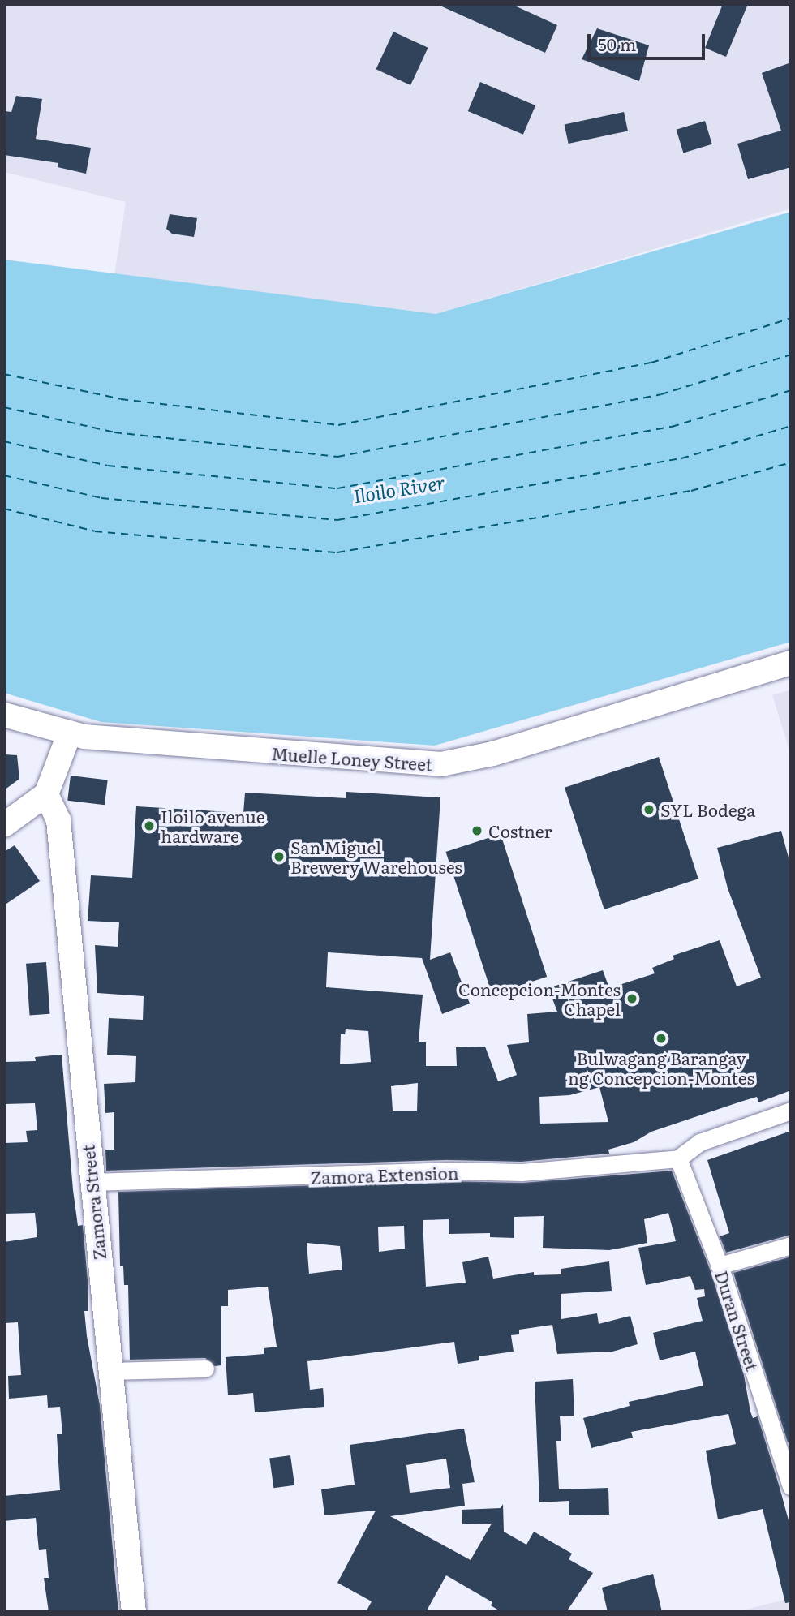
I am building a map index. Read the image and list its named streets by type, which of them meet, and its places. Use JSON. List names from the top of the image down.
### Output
{
  "streets": {
    "street": [
      "Muelle Loney Street",
      "Zamora Extension",
      "Zamora Street",
      "Duran Street"
    ]
  },
  "crossings": [
    ["Zamora Extension", "Zamora Street"],
    ["Zamora Extension", "Duran Street"]
  ],
  "water": ["Iloilo River"],
  "places": [
    "SYL Bodega",
    "Iloilo avenue hardware",
    "Costner",
    "San Miguel Brewery Warehouses",
    "Concepcion-Montes Chapel",
    "Bulwagang Barangay ng Concepcion-Montes"
  ],
  "scale_bar": "50 m"
}
